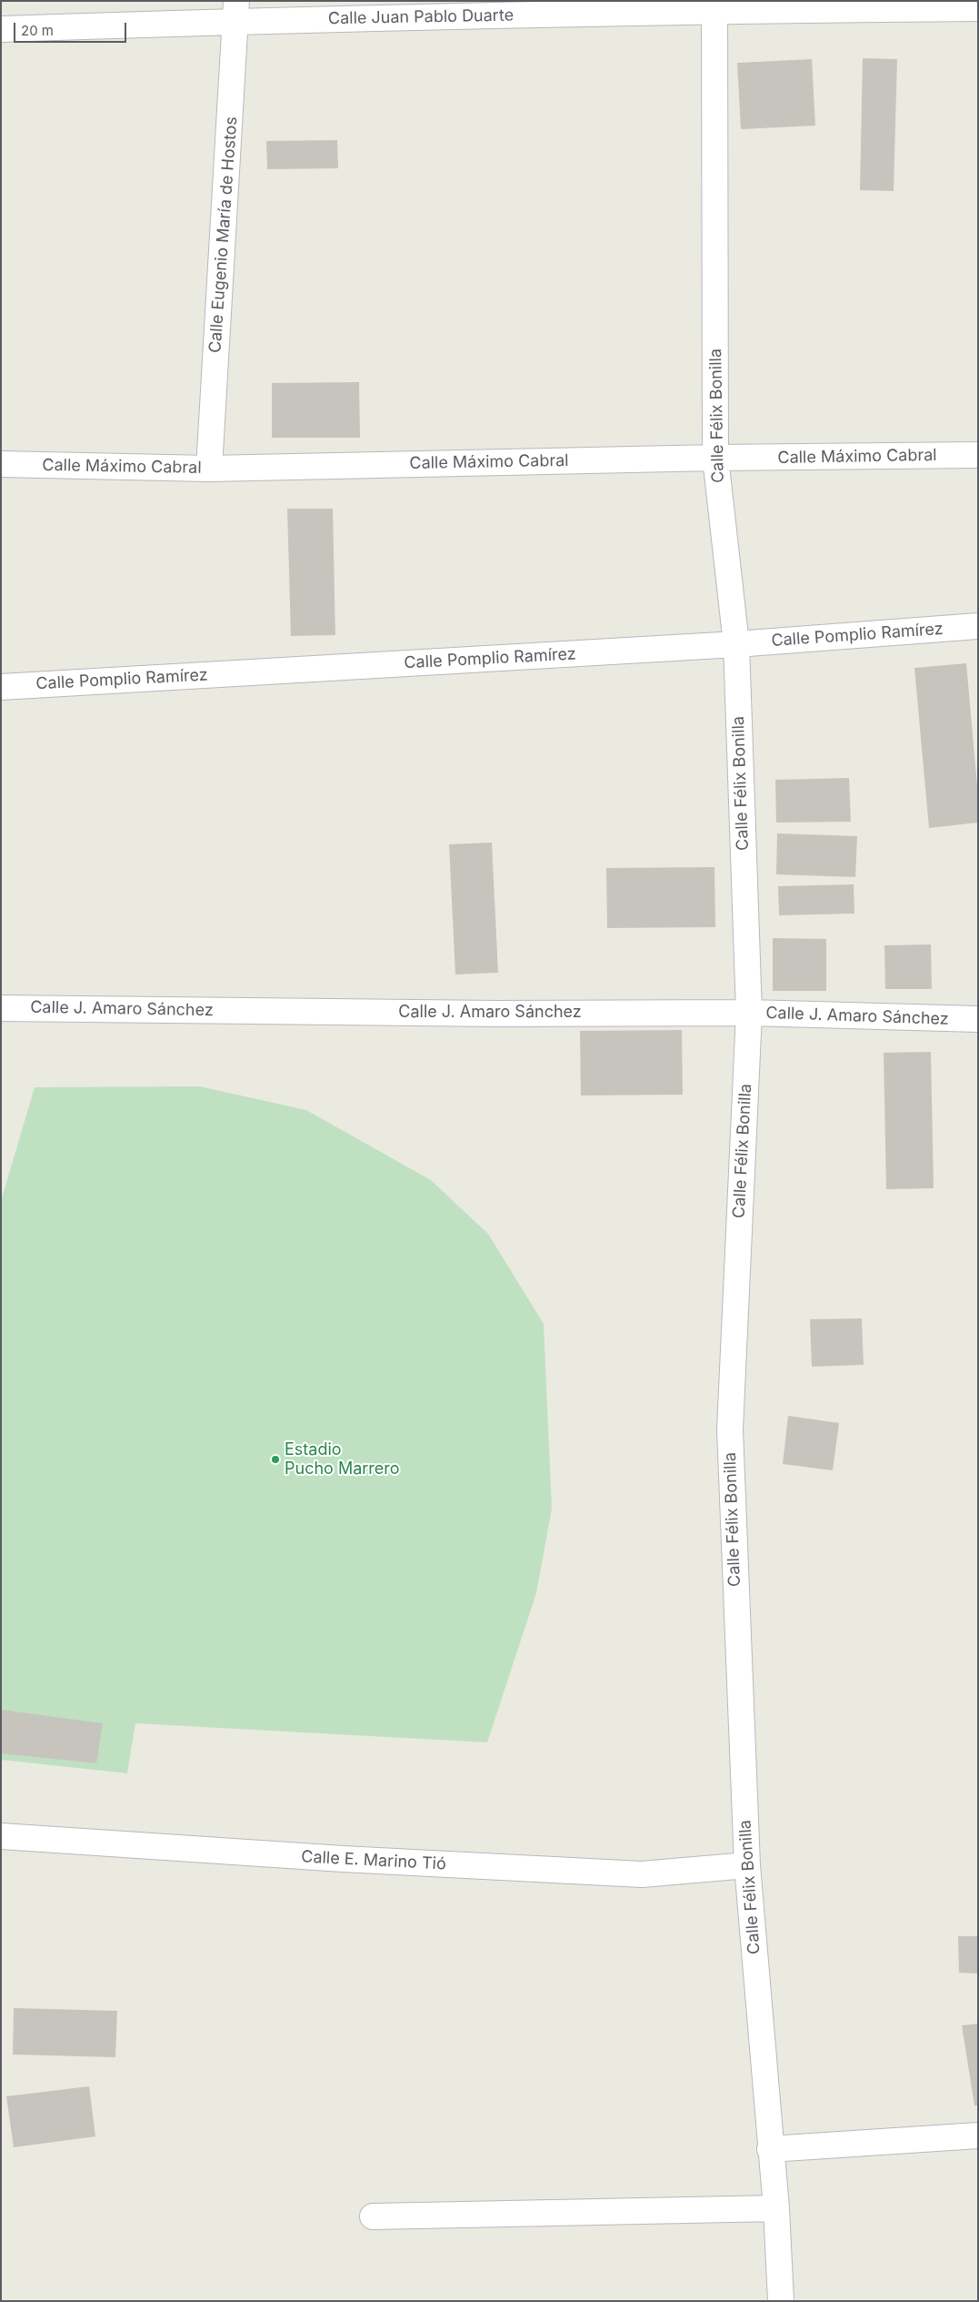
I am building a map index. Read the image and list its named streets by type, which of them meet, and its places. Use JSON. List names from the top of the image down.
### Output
{
  "streets": {
    "street": [
      "Calle Juan Pablo Duarte",
      "Calle Eugenio María de Hostos",
      "Calle Félix Bonilla",
      "Calle Máximo Cabral",
      "Calle Pomplio Ramírez",
      "Calle J. Amaro Sánchez",
      "Calle E. Marino Tió"
    ]
  },
  "crossings": [
    ["Calle Juan Pablo Duarte", "Calle Eugenio María de Hostos"],
    ["Calle Juan Pablo Duarte", "Calle Félix Bonilla"],
    ["Calle Eugenio María de Hostos", "Calle Máximo Cabral"],
    ["Calle Félix Bonilla", "Calle Máximo Cabral"],
    ["Calle Félix Bonilla", "Calle Pomplio Ramírez"],
    ["Calle Félix Bonilla", "Calle J. Amaro Sánchez"],
    ["Calle Félix Bonilla", "Calle E. Marino Tió"]
  ],
  "places": ["Estadio Pucho Marrero"],
  "scale_bar": "20 m"
}
